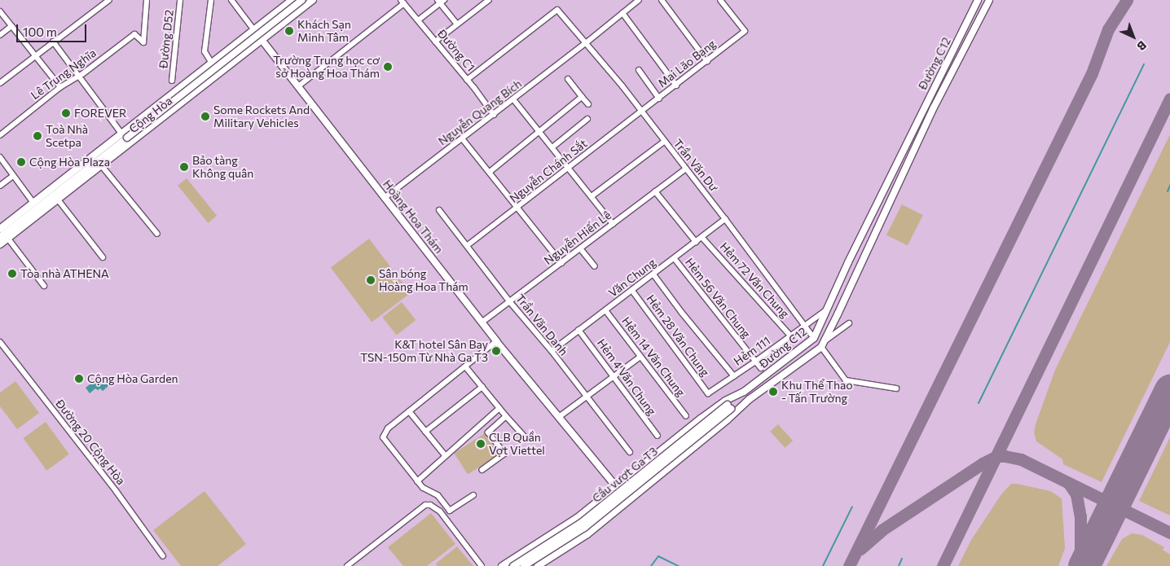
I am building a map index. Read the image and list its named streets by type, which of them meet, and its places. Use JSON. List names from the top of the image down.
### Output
{
  "streets": {
    "main road": [
      "Đường C12",
      "Cộng Hòa",
      "Hoàng Hoa Thám",
      "Cầu vượt Ga T3"
    ],
    "street": [
      "Đường D52",
      "Đường C1",
      "Mai Lão Bạng",
      "Lê Trung Nghĩa",
      "Nguyễn Quang Bích",
      "Trần Văn Dư",
      "Nguyễn Chánh Sắt",
      "Nguyễn Hiến Lê",
      "Văn Chung",
      "Hẻm 72 Văn Chung",
      "Hẻm 56 Văn Chung",
      "Trần Văn Danh",
      "Hẻm 28 Văn Chung",
      "Hẻm 111",
      "Hẻm 14 Văn Chung",
      "Hẻm 4 Văn Chung",
      "Đường 20 Cộng Hòa"
    ]
  },
  "crossings": [
    ["Đường C1", "Nguyễn Quang Bích"],
    ["Đường C1", "Trần Văn Dư"],
    ["Mai Lão Bạng", "Trần Văn Dư"],
    ["Mai Lão Bạng", "Nguyễn Chánh Sắt"],
    ["Đường C12", "Trần Văn Dư"],
    ["Đường C12", "Hoàng Hoa Thám"],
    ["Đường C12", "Hẻm 111"],
    ["Đường C12", "Cầu vượt Ga T3"],
    ["Nguyễn Quang Bích", "Trần Văn Dư"],
    ["Nguyễn Quang Bích", "Hoàng Hoa Thám"],
    ["Cộng Hòa", "Hoàng Hoa Thám"],
    ["Trần Văn Dư", "Nguyễn Chánh Sắt"],
    ["Trần Văn Dư", "Nguyễn Hiến Lê"],
    ["Trần Văn Dư", "Văn Chung"],
    ["Trần Văn Dư", "Hẻm 111"],
    ["Nguyễn Chánh Sắt", "Trần Văn Danh"],
    ["Hoàng Hoa Thám", "Nguyễn Hiến Lê"],
    ["Nguyễn Hiến Lê", "Trần Văn Danh"],
    ["Văn Chung", "Hẻm 72 Văn Chung"],
    ["Văn Chung", "Hẻm 56 Văn Chung"],
    ["Văn Chung", "Trần Văn Danh"],
    ["Văn Chung", "Hẻm 28 Văn Chung"],
    ["Văn Chung", "Hẻm 14 Văn Chung"],
    ["Văn Chung", "Hẻm 4 Văn Chung"],
    ["Hẻm 72 Văn Chung", "Hẻm 111"],
    ["Hẻm 56 Văn Chung", "Hẻm 111"],
    ["Hẻm 28 Văn Chung", "Hẻm 111"]
  ],
  "places": [
    "Khách Sạn Minh Tâm",
    "Trường Trung học cơ sở Hoàng Hoa Thám",
    "FOREVER",
    "Some Rockets And Military Vehicles",
    "Toà Nhà Scetpa",
    "Cộng Hòa Plaza",
    "Bảo tàng Không quân",
    "Tòa nhà ATHENA",
    "Sân bóng Hoàng Hoa Thám",
    "K&T hotel Sân Bay TSN-150m Từ Nhà Ga T3",
    "Cộng Hòa Garden",
    "Khu Thể Thao - Tấn Trường",
    "CLB Quần Vợt Viettel"
  ],
  "scale_bar": "100 m",
  "north": "bottom right"
}
